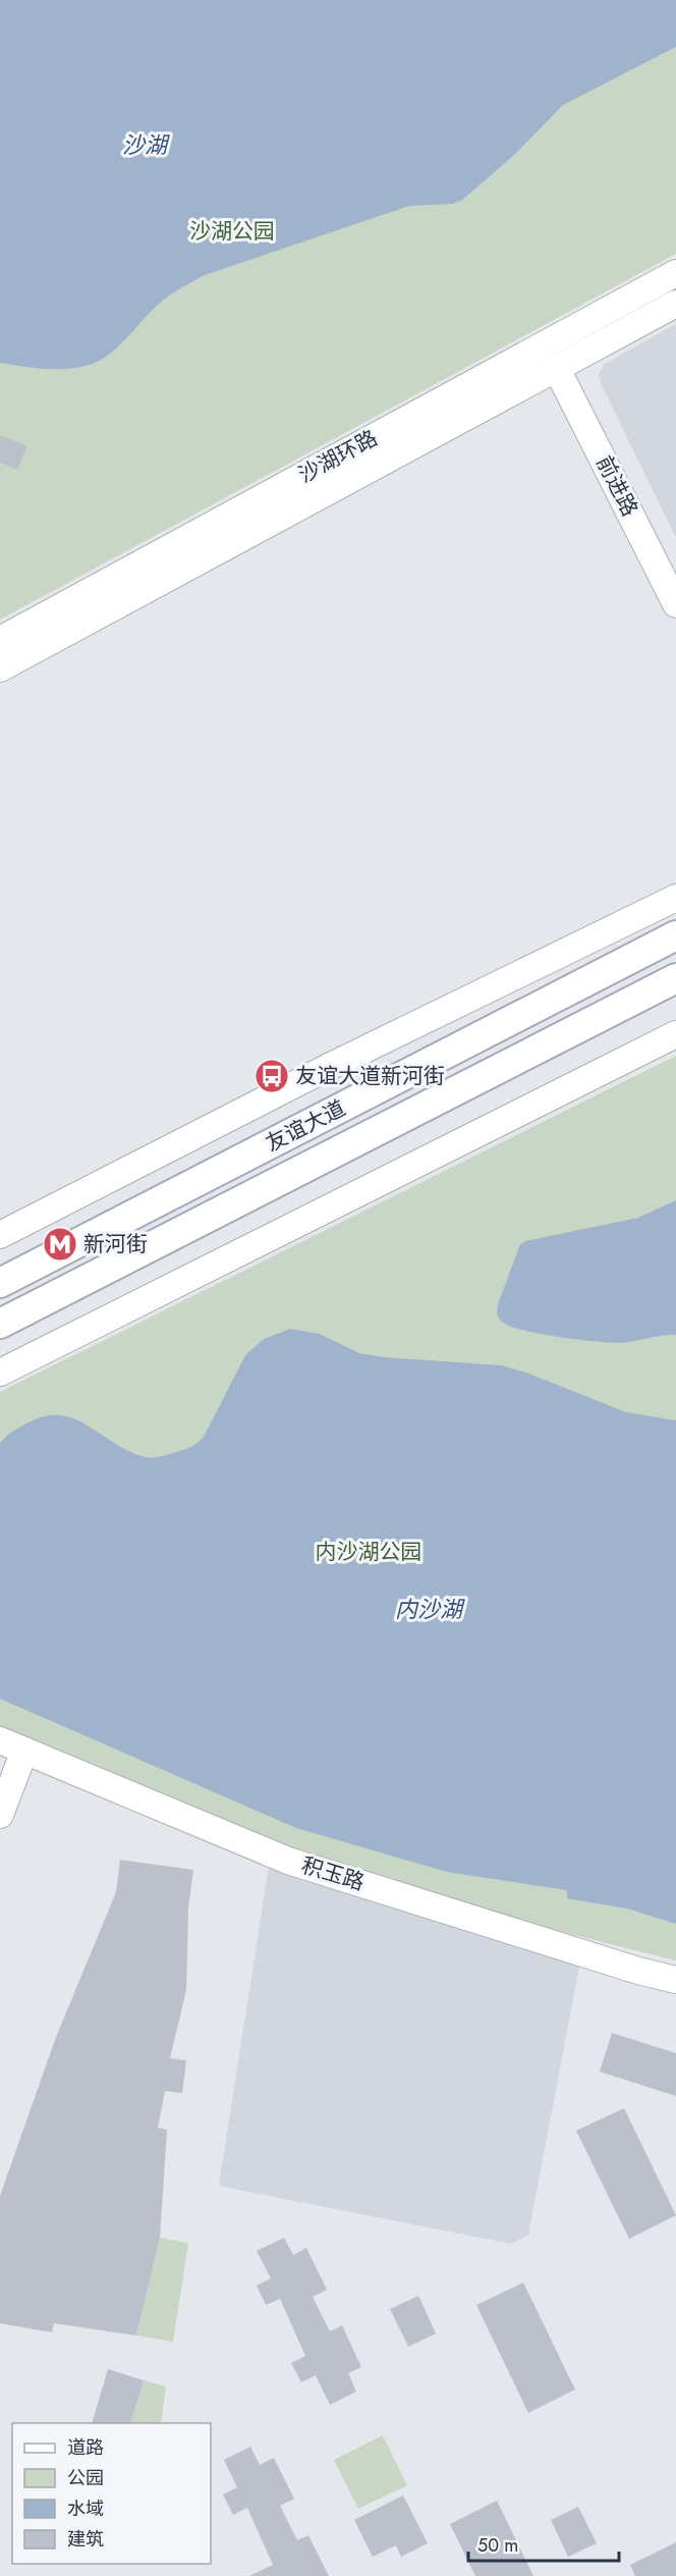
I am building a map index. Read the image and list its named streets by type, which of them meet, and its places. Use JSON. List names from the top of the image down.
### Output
{
  "streets": {
    "main road": [
      "沙湖环路",
      "前进路",
      "友谊大道",
      "积玉路"
    ]
  },
  "crossings": [
    ["沙湖环路", "前进路"]
  ],
  "water": ["沙湖", "内沙湖"],
  "parks": ["沙湖公园", "内沙湖公园"],
  "places": {
    "bus stop": ["友谊大道新河街"],
    "metro station": ["新河街"]
  },
  "legend": [
    "道路",
    "公园",
    "水域",
    "建筑"
  ],
  "scale_bar": "50 m"
}
